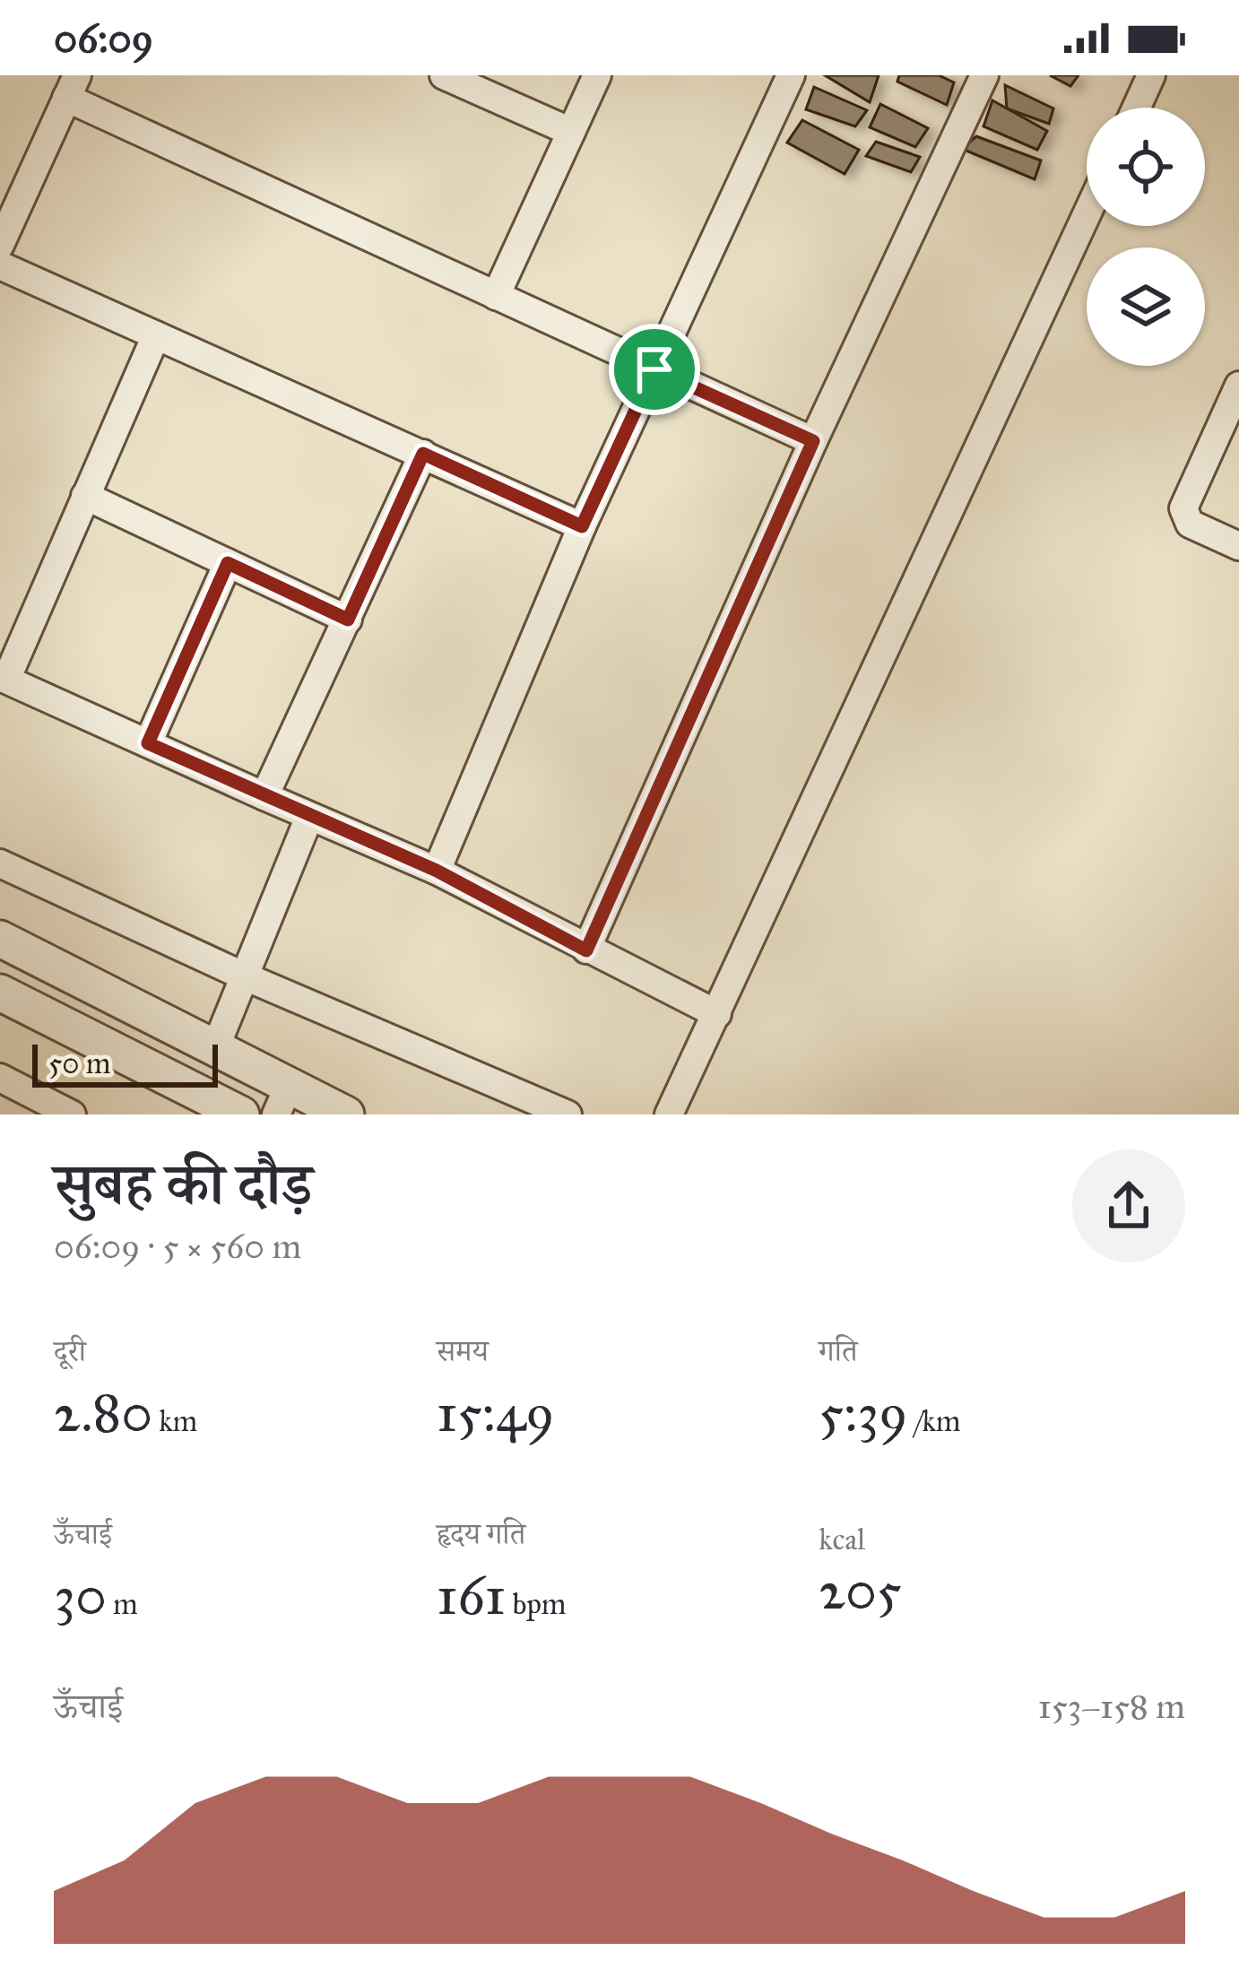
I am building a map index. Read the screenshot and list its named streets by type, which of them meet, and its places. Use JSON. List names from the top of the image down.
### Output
{
  "scale_bar": "50 m",
  "page": {
    "status": "06:09",
    "scale": "50 m",
    "heading": ["सुबह की दौड़", "06:09 · 5 × 560 m"],
    "stats": [
      ["दूरी", "2.80 km"],
      ["समय", "15:49"],
      ["गति", "5:39 /km"],
      ["ऊँचाई", "30 m"],
      ["हृदय गति", "161 bpm"],
      ["kcal", "205"]
    ],
    "chart": ["ऊँचाई", "153–158 m"]
  }
}
